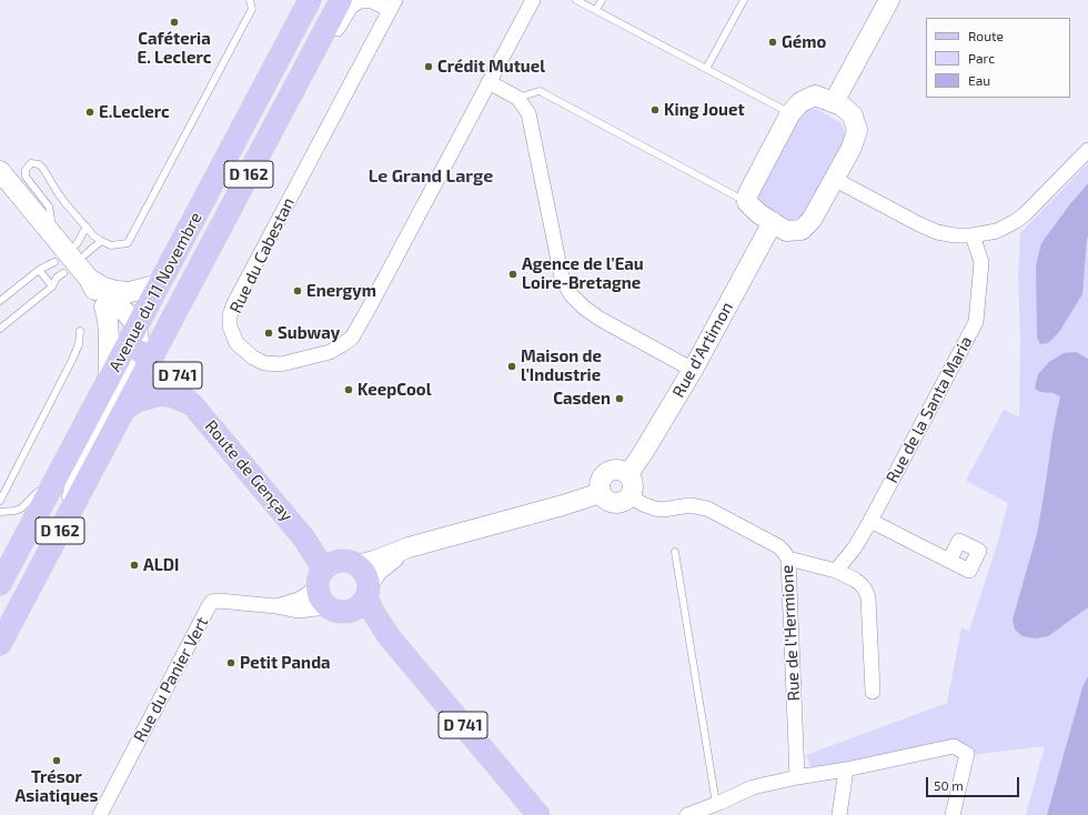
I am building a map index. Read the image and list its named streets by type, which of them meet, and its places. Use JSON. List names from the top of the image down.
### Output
{
  "streets": {
    "main road": [
      "D 162",
      "Avenue du 11 Novembre",
      "D 741",
      "Route de Gençay"
    ],
    "street": [
      "Rue du Cabestan",
      "Rue d'Artimon",
      "Rue de la Santa Maria",
      "Rue de l'Hermione",
      "Rue du Panier Vert"
    ]
  },
  "crossings": [
    ["Avenue du 11 Novembre", "Route de Gençay"],
    ["Rue d'Artimon", "Rue de l'Hermione"],
    ["D 741", "Route de Gençay"],
    ["D 741", "Rue du Panier Vert"],
    ["Route de Gençay", "Rue du Panier Vert"]
  ],
  "districts": ["Le Grand Large"],
  "places": [
    "Caféteria E. Leclerc",
    "Gémo",
    "Crédit Mutuel",
    "King Jouet",
    "E.Leclerc",
    "Agence de l'Eau Loire-Bretagne",
    "Energym",
    "Subway",
    "Maison de l'Industrie",
    "KeepCool",
    "Casden",
    "ALDI",
    "Petit Panda",
    "Trésor Asiatiques"
  ],
  "legend": ["Route", "Parc", "Eau"],
  "scale_bar": "50 m"
}
